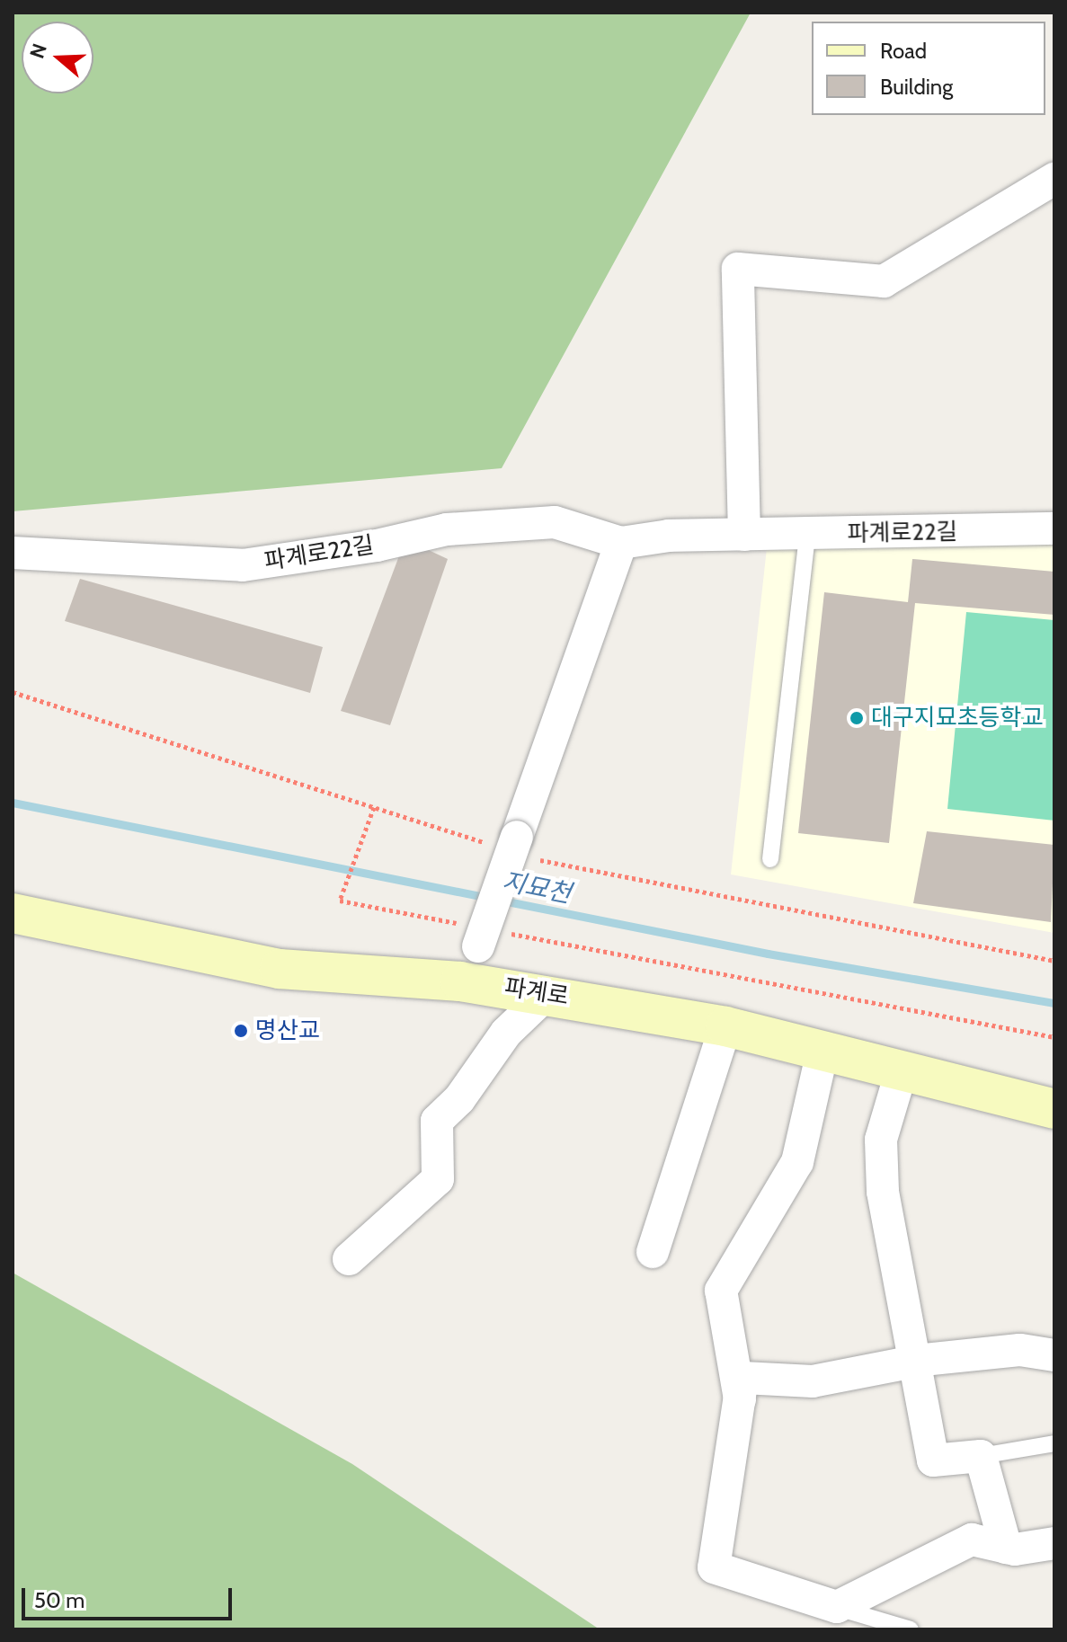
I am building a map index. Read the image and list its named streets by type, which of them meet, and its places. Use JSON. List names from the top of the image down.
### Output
{
  "streets": {
    "main road": ["파계로"],
    "street": ["파계로22길"]
  },
  "water": ["지묘천"],
  "places": ["대구지묘초등학교", "명산교"],
  "legend": ["Road", "Building"],
  "scale_bar": "50 m",
  "north": "left"
}
